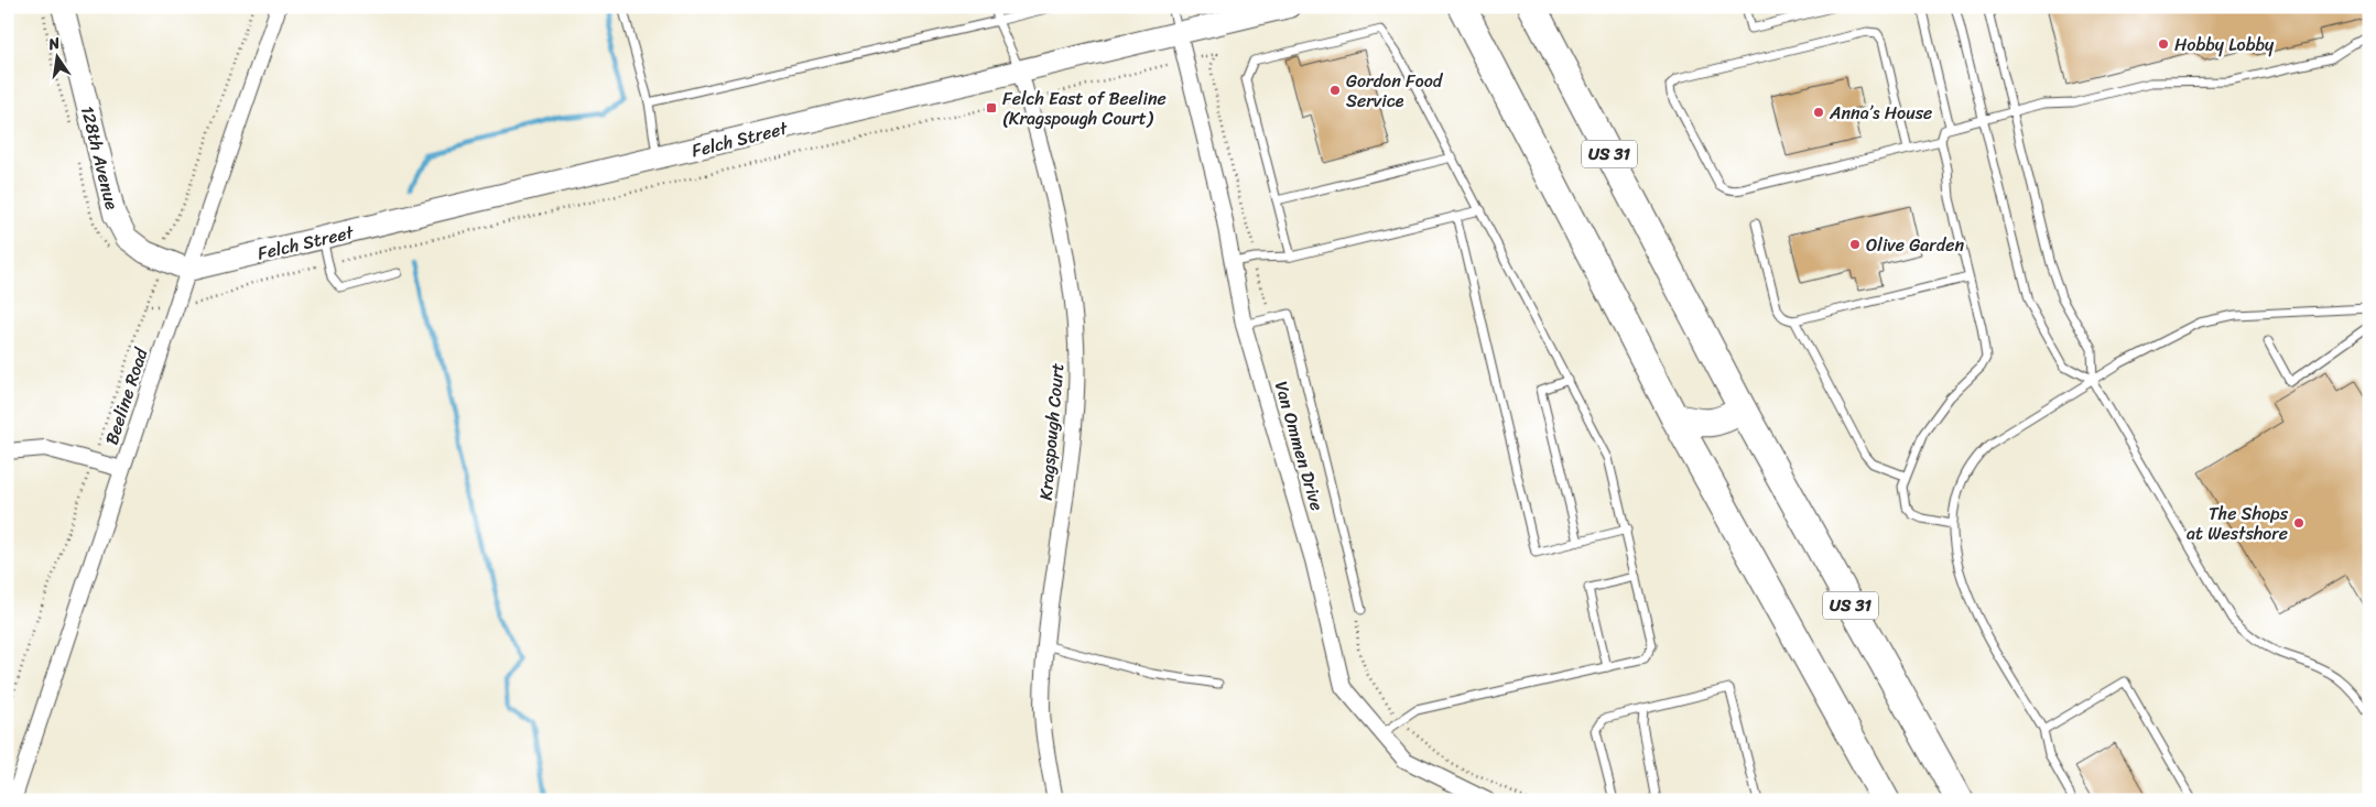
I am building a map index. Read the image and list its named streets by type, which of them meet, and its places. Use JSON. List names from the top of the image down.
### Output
{
  "streets": {
    "highway": ["US 31"],
    "street": [
      "Felch Street",
      "128th Avenue",
      "Beeline Road",
      "Kragspough Court",
      "Van Ommen Drive"
    ]
  },
  "crossings": [
    ["Felch Street", "128th Avenue"],
    ["Felch Street", "Beeline Road"],
    ["Felch Street", "Kragspough Court"],
    ["Felch Street", "Van Ommen Drive"],
    ["128th Avenue", "Beeline Road"]
  ],
  "places": {
    "other": [
      "Hobby Lobby",
      "Gordon Food Service",
      "Anna’s House",
      "Olive Garden",
      "The Shops at Westshore"
    ],
    "transit": ["Felch East of Beeline (Kragspough Court)"]
  },
  "north": "top"
}
